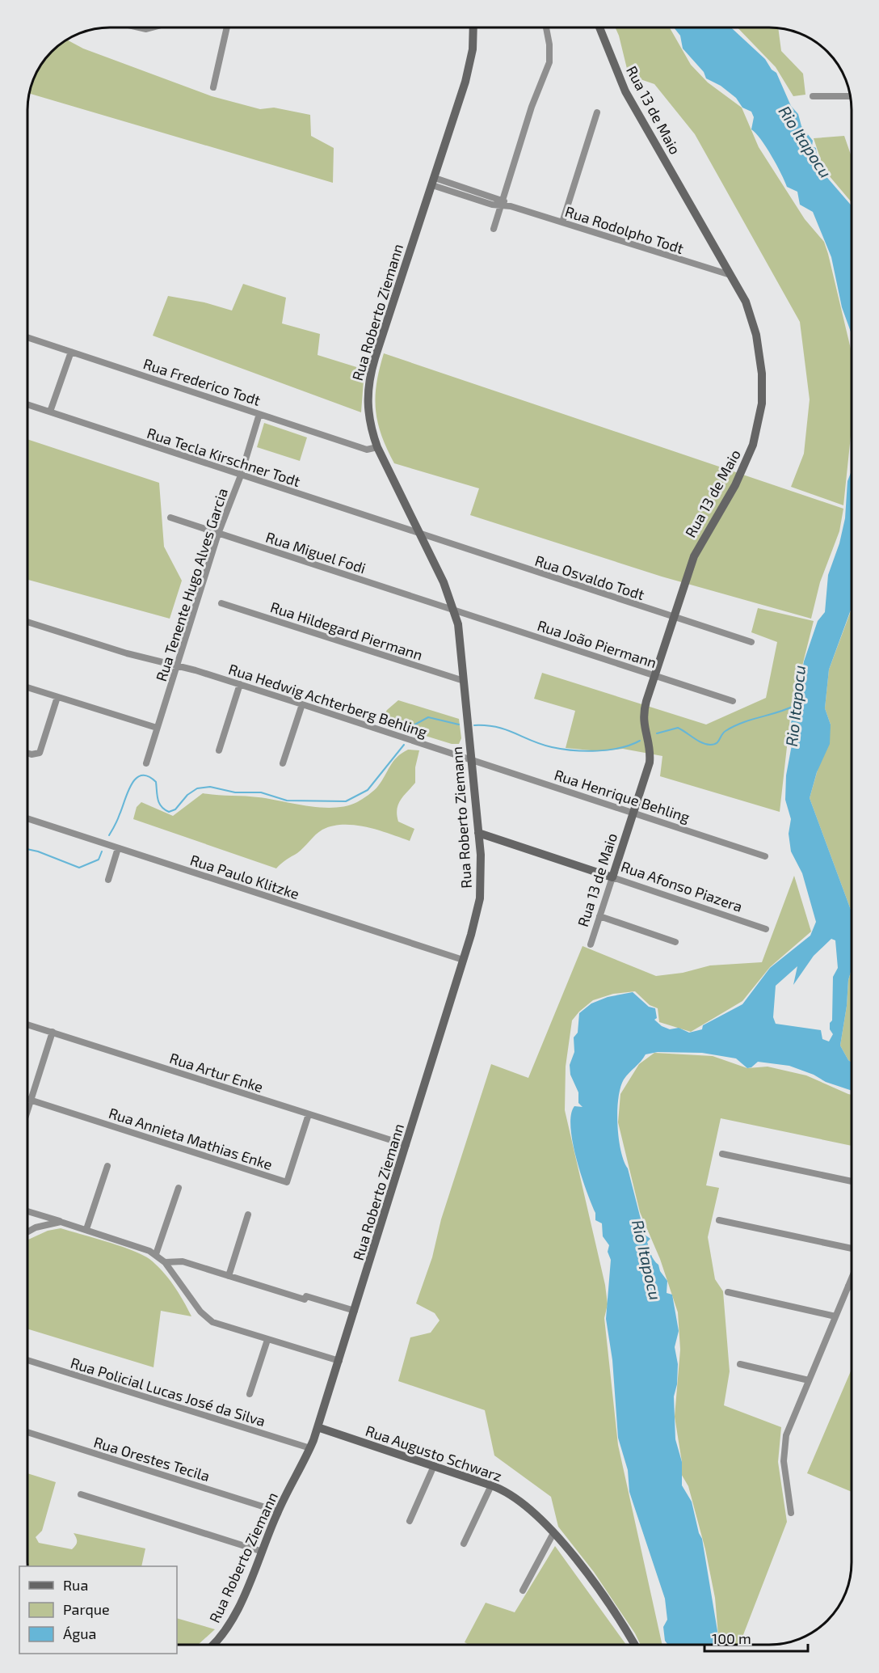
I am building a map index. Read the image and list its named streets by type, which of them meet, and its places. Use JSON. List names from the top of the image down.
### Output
{
  "streets": {
    "main road": [
      "Rua 13 de Maio",
      "Rua Roberto Ziemann",
      "Rua Afonso Piazera",
      "Rua Augusto Schwarz"
    ],
    "street": [
      "Rua Rodolpho Todt",
      "Rua Frederico Todt",
      "Rua Tecla Kirschner Todt",
      "Rua Miguel Fodi",
      "Rua Osvaldo Todt",
      "Rua Tenente Hugo Alves Garcia",
      "Rua Hildegard Piermann",
      "Rua João Piermann",
      "Rua Hedwig Achterberg Behling",
      "Rua Henrique Behling",
      "Rua Paulo Klitzke",
      "Rua Artur Enke",
      "Rua Annieta Mathias Enke",
      "Rua Policial Lucas José da Silva",
      "Rua Orestes Tecila"
    ]
  },
  "crossings": [
    ["Rua 13 de Maio", "Rua Rodolpho Todt"],
    ["Rua 13 de Maio", "Rua Osvaldo Todt"],
    ["Rua 13 de Maio", "Rua João Piermann"],
    ["Rua 13 de Maio", "Rua Henrique Behling"],
    ["Rua 13 de Maio", "Rua Afonso Piazera"],
    ["Rua Rodolpho Todt", "Rua Roberto Ziemann"],
    ["Rua Roberto Ziemann", "Rua Frederico Todt"],
    ["Rua Roberto Ziemann", "Rua Tecla Kirschner Todt"],
    ["Rua Roberto Ziemann", "Rua Miguel Fodi"],
    ["Rua Roberto Ziemann", "Rua Osvaldo Todt"],
    ["Rua Roberto Ziemann", "Rua Hildegard Piermann"],
    ["Rua Roberto Ziemann", "Rua João Piermann"],
    ["Rua Roberto Ziemann", "Rua Hedwig Achterberg Behling"],
    ["Rua Roberto Ziemann", "Rua Henrique Behling"],
    ["Rua Roberto Ziemann", "Rua Paulo Klitzke"],
    ["Rua Roberto Ziemann", "Rua Afonso Piazera"],
    ["Rua Roberto Ziemann", "Rua Artur Enke"],
    ["Rua Roberto Ziemann", "Rua Policial Lucas José da Silva"],
    ["Rua Roberto Ziemann", "Rua Augusto Schwarz"],
    ["Rua Roberto Ziemann", "Rua Orestes Tecila"],
    ["Rua Frederico Todt", "Rua Tenente Hugo Alves Garcia"],
    ["Rua Tecla Kirschner Todt", "Rua Osvaldo Todt"],
    ["Rua Tecla Kirschner Todt", "Rua Tenente Hugo Alves Garcia"],
    ["Rua Miguel Fodi", "Rua Tenente Hugo Alves Garcia"],
    ["Rua Miguel Fodi", "Rua João Piermann"],
    ["Rua Tenente Hugo Alves Garcia", "Rua Hedwig Achterberg Behling"],
    ["Rua Hedwig Achterberg Behling", "Rua Henrique Behling"],
    ["Rua Artur Enke", "Rua Annieta Mathias Enke"]
  ],
  "water": ["Rio Itapocu"],
  "legend": ["Rua", "Parque", "Água"],
  "scale_bar": "100 m"
}
